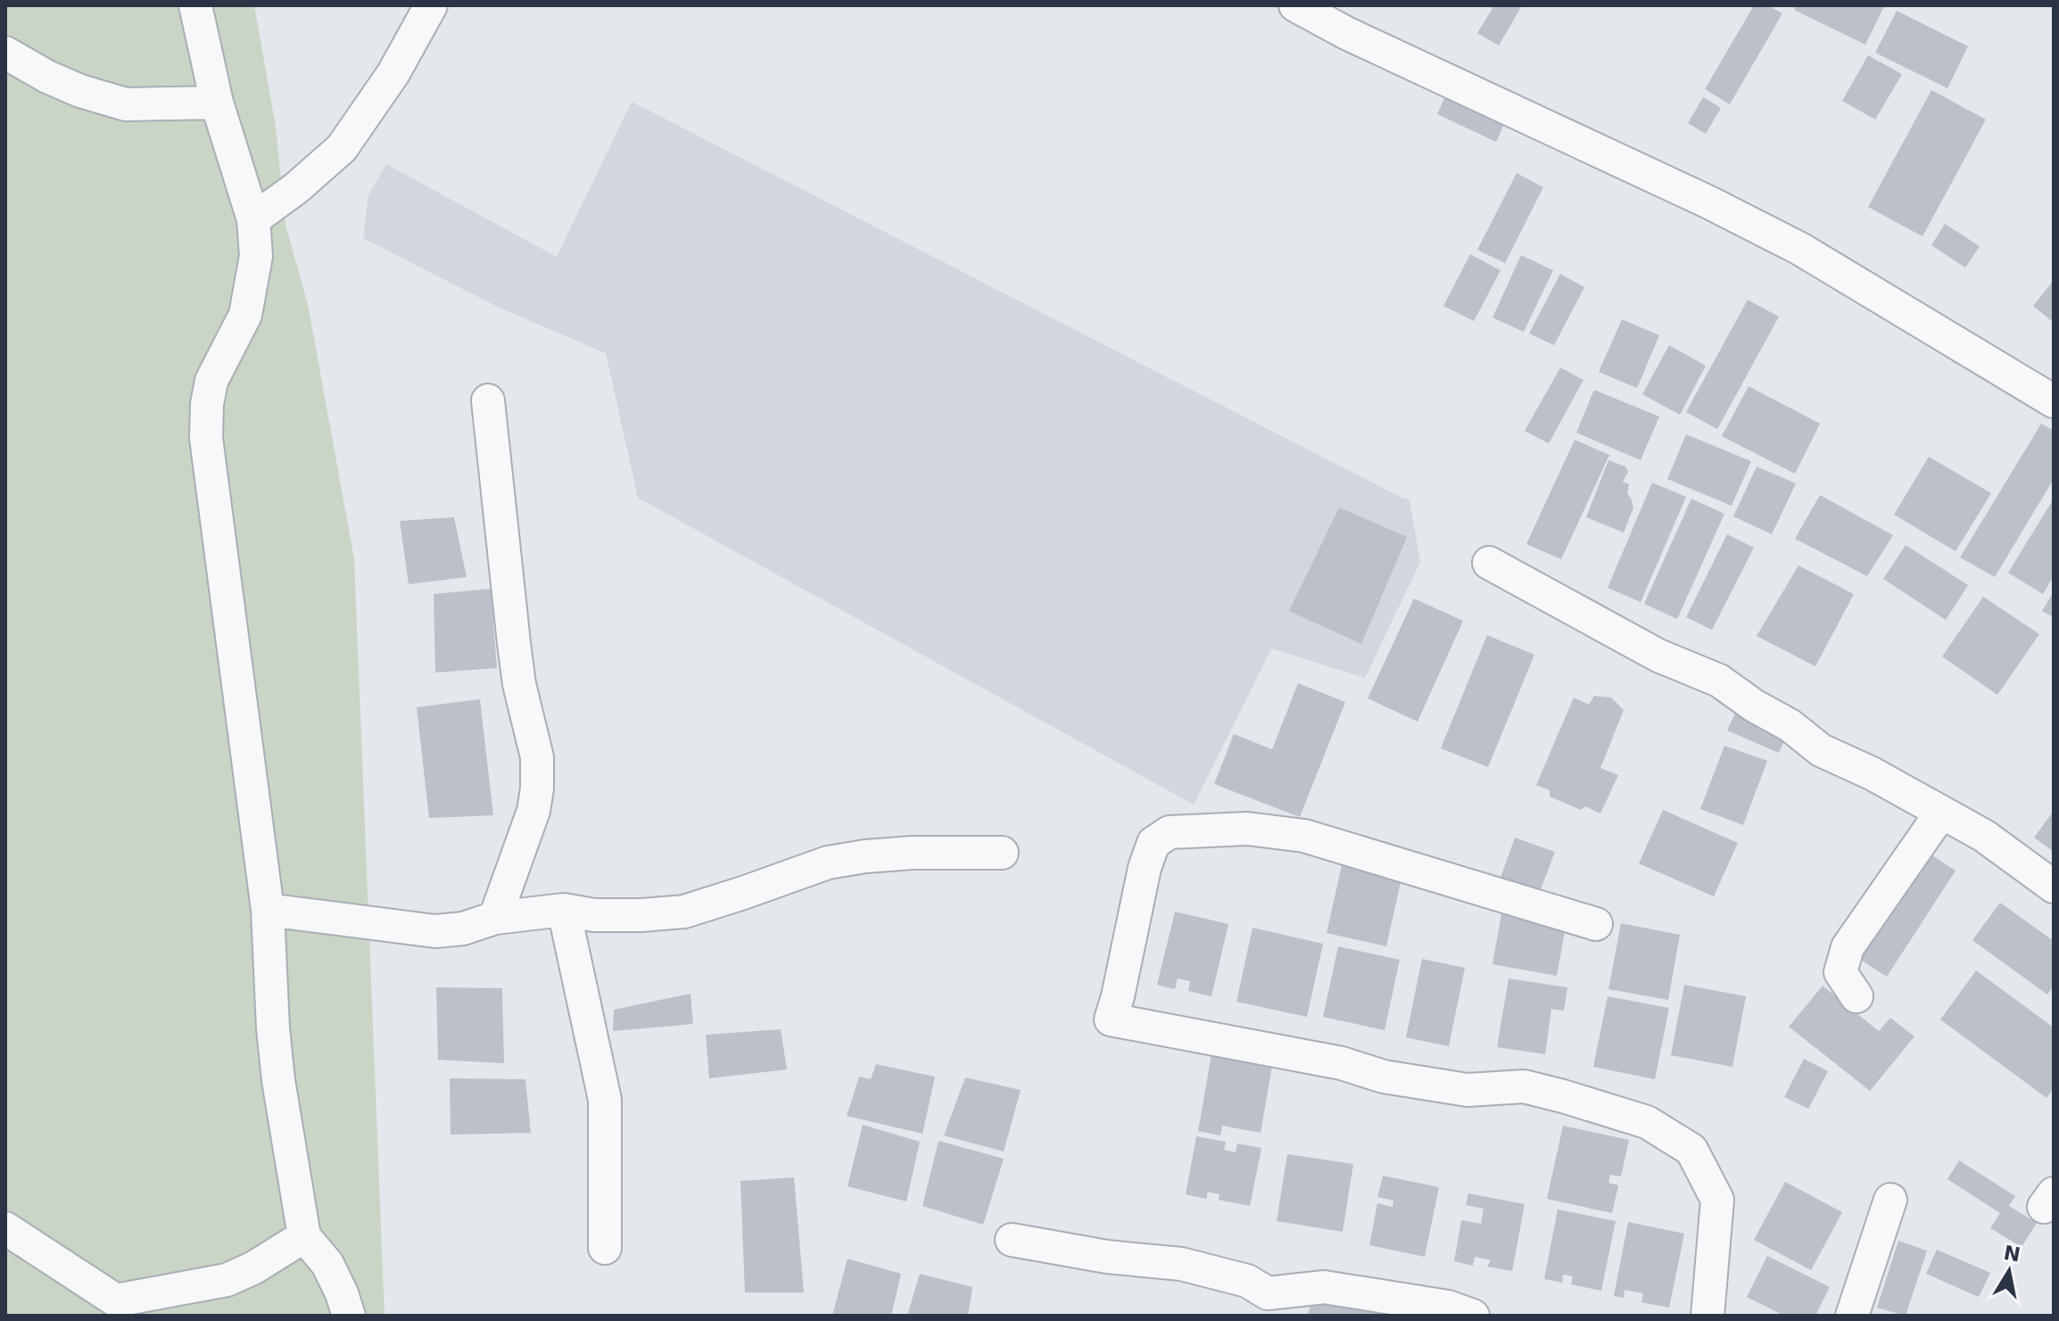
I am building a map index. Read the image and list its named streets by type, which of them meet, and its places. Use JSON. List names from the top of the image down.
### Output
{
  "north": "top"
}
